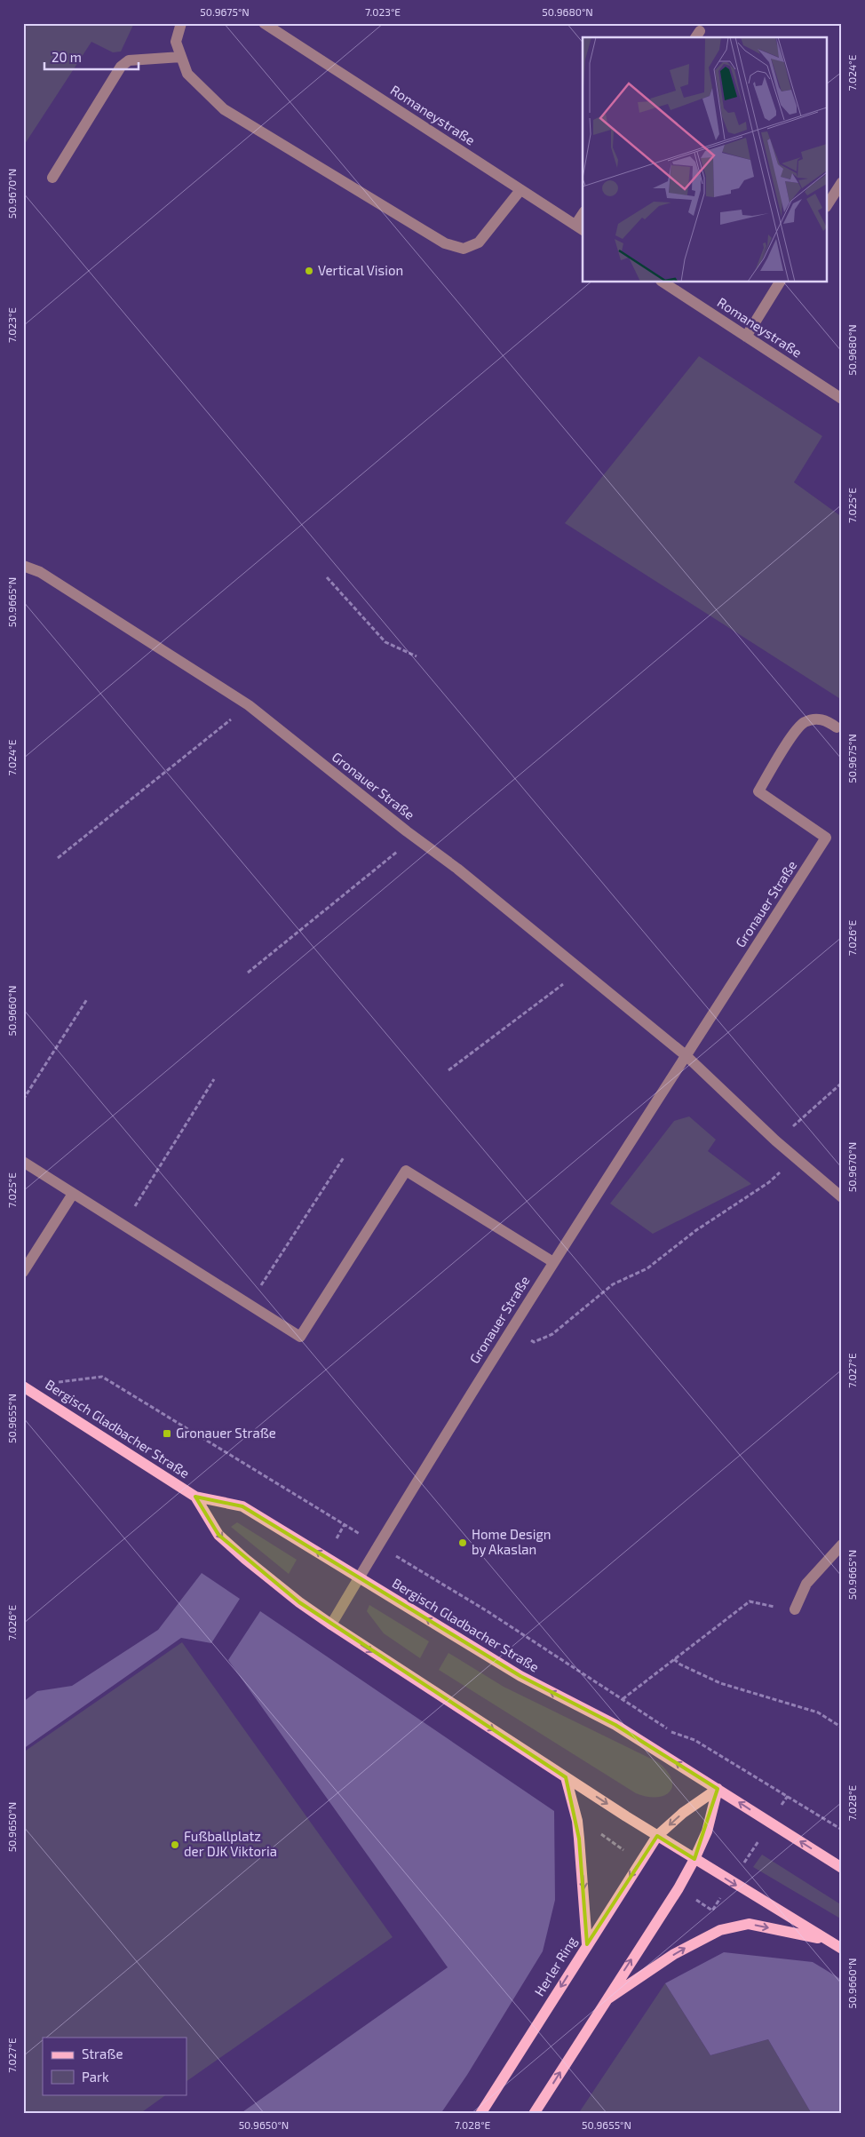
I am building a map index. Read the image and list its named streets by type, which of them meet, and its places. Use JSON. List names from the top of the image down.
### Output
{
  "streets": {
    "main road": ["Bergisch Gladbacher Straße", "Herler Ring"],
    "street": ["Romaneystraße", "Gronauer Straße"]
  },
  "crossings": [
    ["Gronauer Straße", "Bergisch Gladbacher Straße"],
    ["Bergisch Gladbacher Straße", "Herler Ring"]
  ],
  "places": {
    "other": ["Vertical Vision", "Home Design by Akaslan", "Fußballplatz der DJK Viktoria"],
    "transit": ["Gronauer Straße"]
  },
  "legend": ["Straße", "Park"],
  "scale_bar": "20 m",
  "coordinates": [
    "50.9675°N",
    "7.023°E",
    "50.9680°N",
    "7.024°E",
    "50.9670°N",
    "7.025°E",
    "50.9665°N",
    "7.026°E",
    "50.9660°N",
    "7.027°E",
    "50.9655°N",
    "7.028°E",
    "50.9650°N"
  ]
}
